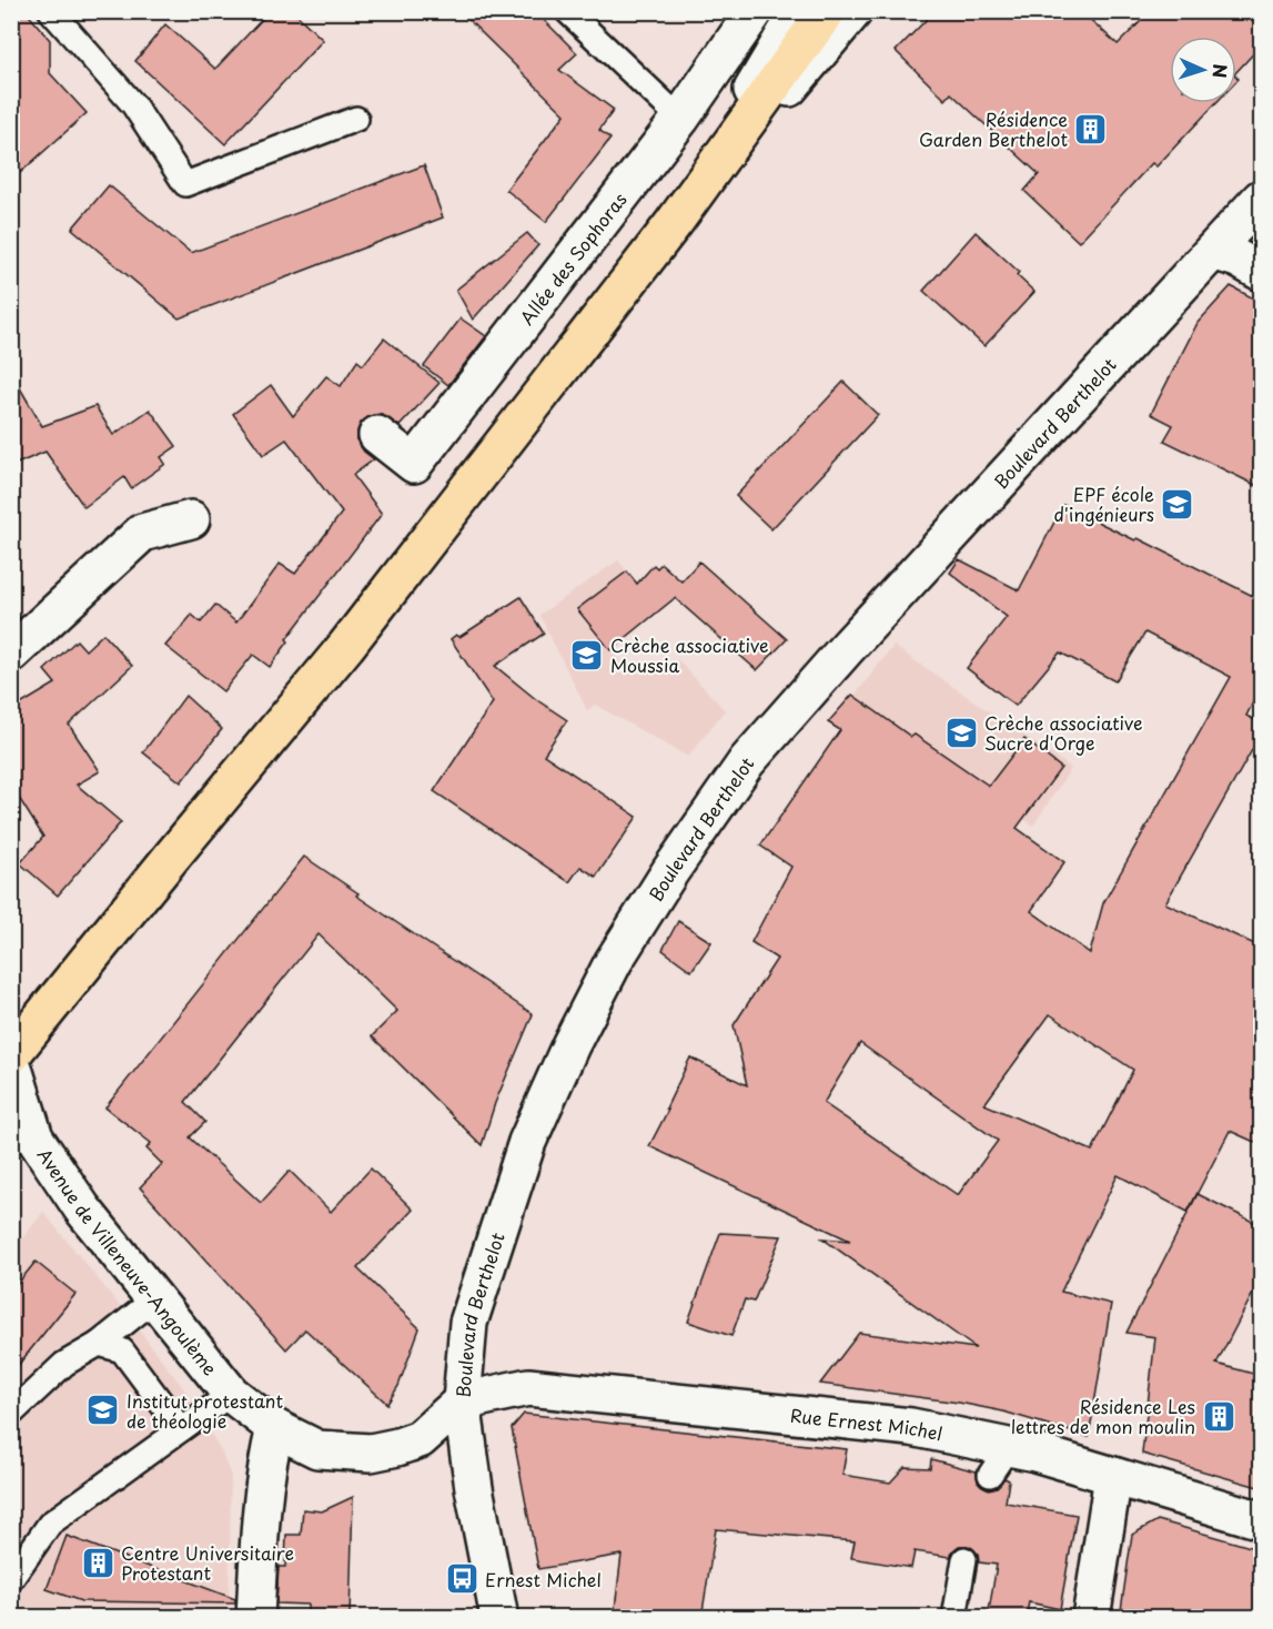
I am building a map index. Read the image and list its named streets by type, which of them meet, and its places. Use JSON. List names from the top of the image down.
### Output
{
  "streets": {
    "street": [
      "Allée des Sophoras",
      "Boulevard Berthelot",
      "Avenue de Villeneuve-Angoulème",
      "Rue Ernest Michel"
    ]
  },
  "crossings": [
    ["Boulevard Berthelot", "Avenue de Villeneuve-Angoulème"],
    ["Boulevard Berthelot", "Rue Ernest Michel"],
    ["Avenue de Villeneuve-Angoulème", "Rue Ernest Michel"]
  ],
  "places": {
    "building": ["Résidence Garden Berthelot", "Résidence Les lettres de mon moulin", "Centre Universitaire Protestant"],
    "school or university": [
      "EPF école d'ingénieurs",
      "Crèche associative Moussia",
      "Crèche associative Sucre d'Orge",
      "Institut protestant de théologie"
    ],
    "bus stop": ["Ernest Michel"]
  },
  "north": "right"
}
